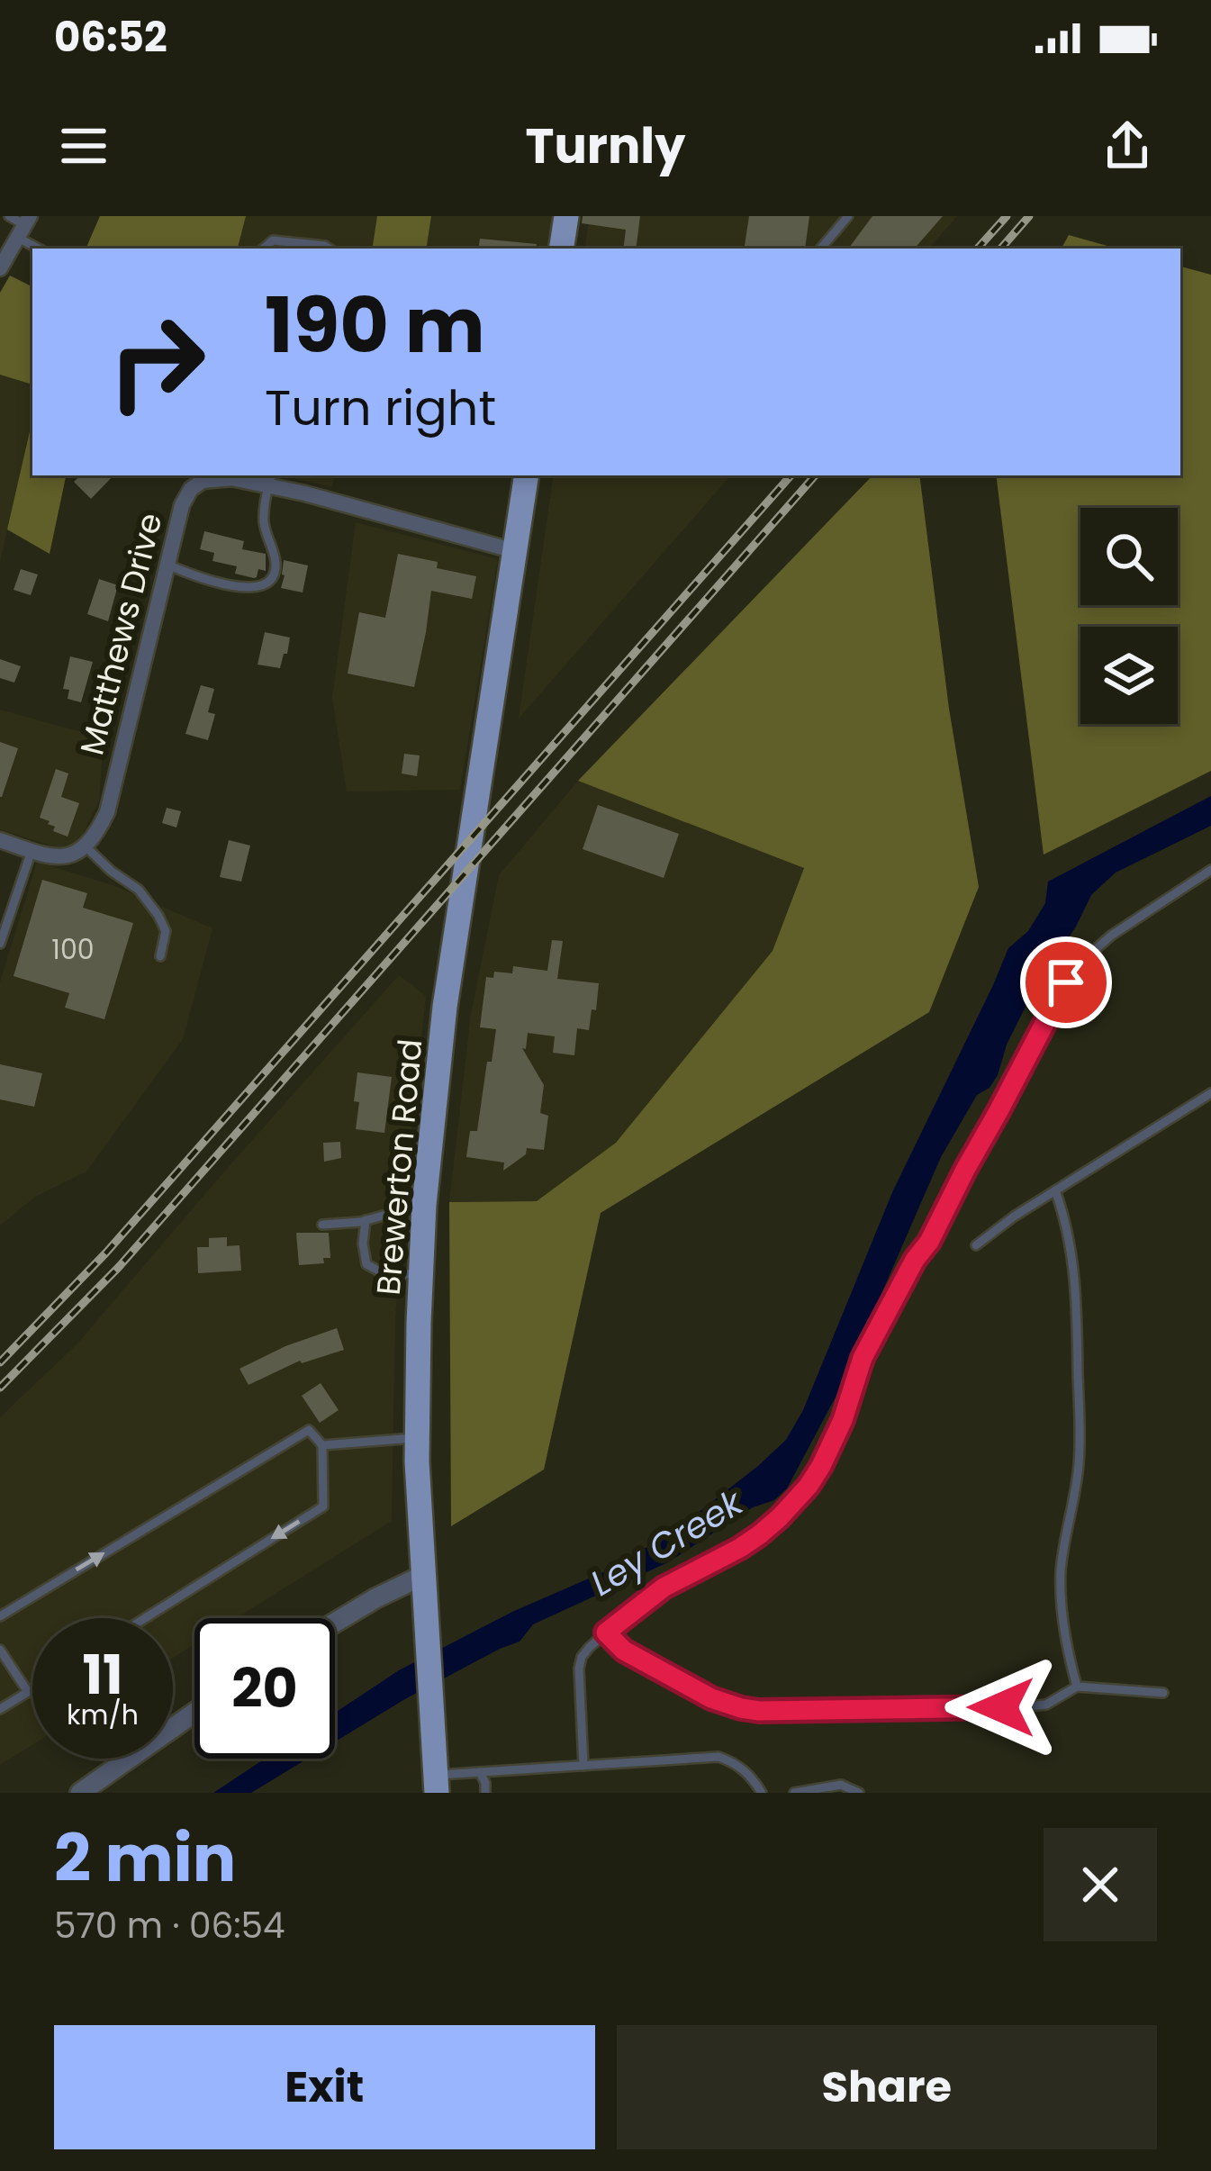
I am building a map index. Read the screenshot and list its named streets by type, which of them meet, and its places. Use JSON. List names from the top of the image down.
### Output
{
  "streets": {
    "main road": ["Brewerton Road"],
    "street": ["Matthews Drive"]
  },
  "water": ["Ley Creek"],
  "house_numbers": ["100"],
  "page": {
    "status": "06:52",
    "header": "Turnly",
    "turn": ["190 m", "Turn right"],
    "speed": "11 km/h",
    "limit": "20",
    "heading": ["2 min", "570 m · 06:54"],
    "buttons": ["Exit", "Share"]
  }
}
